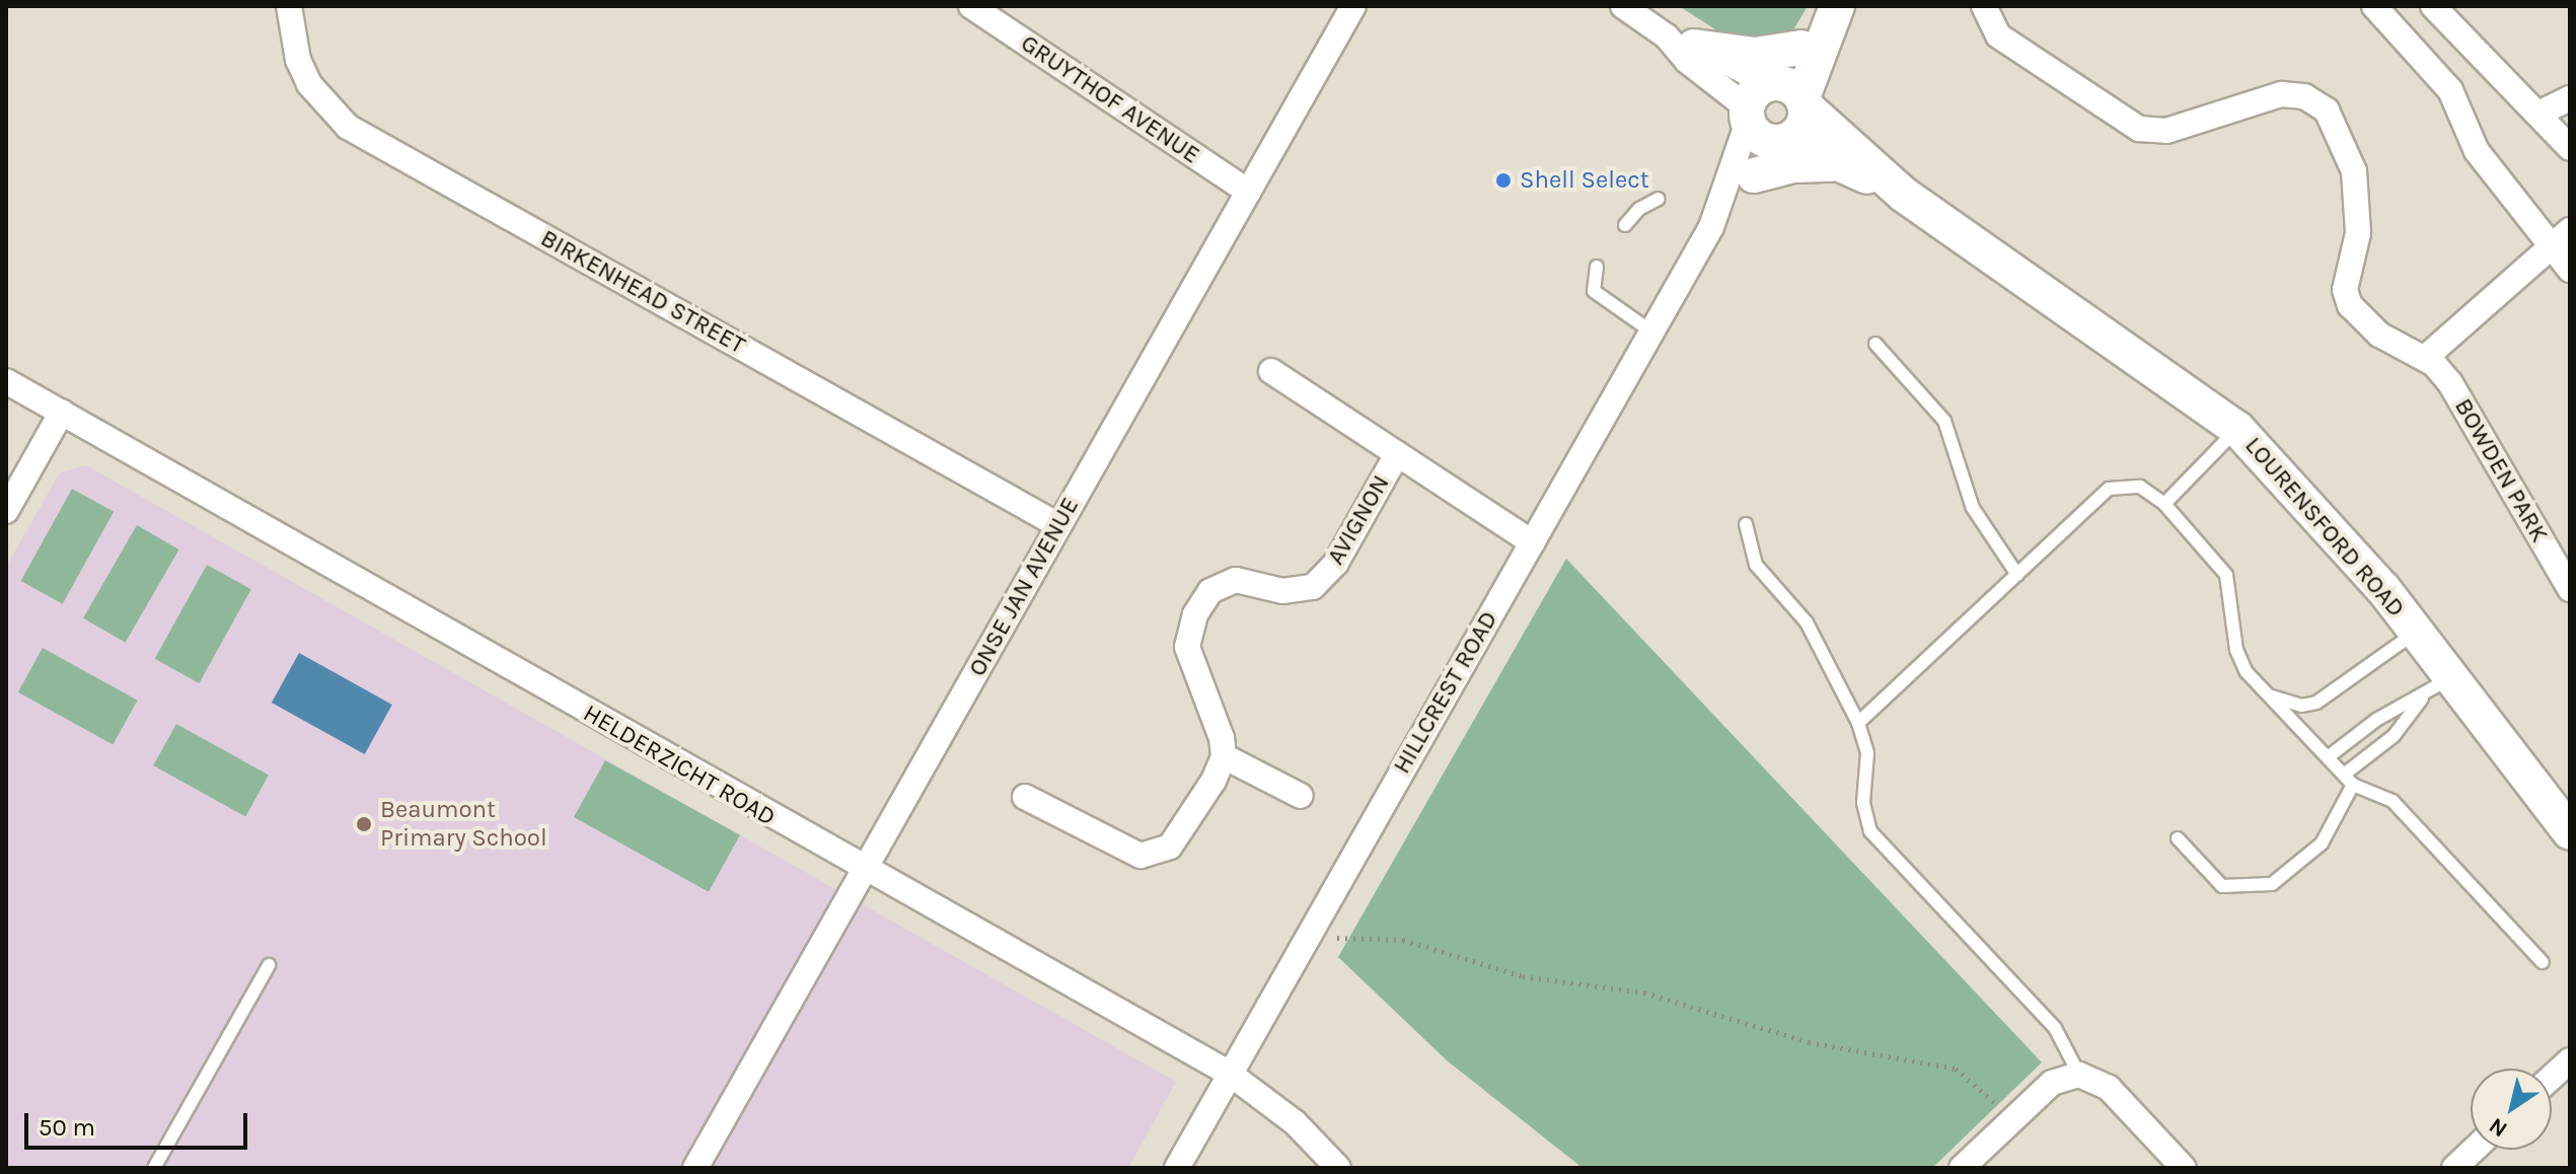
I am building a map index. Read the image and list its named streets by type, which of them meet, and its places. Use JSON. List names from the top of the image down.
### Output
{
  "streets": {
    "street": [
      "GRUYTHOF AVENUE",
      "BIRKENHEAD STREET",
      "BOWDEN PARK",
      "AVIGNON",
      "LOURENSFORD ROAD",
      "ONSE JAN AVENUE",
      "HILLCREST ROAD",
      "HELDERZICHT ROAD"
    ]
  },
  "crossings": [
    ["GRUYTHOF AVENUE", "ONSE JAN AVENUE"],
    ["BIRKENHEAD STREET", "ONSE JAN AVENUE"],
    ["AVIGNON", "HILLCREST ROAD"],
    ["LOURENSFORD ROAD", "HILLCREST ROAD"],
    ["ONSE JAN AVENUE", "HELDERZICHT ROAD"],
    ["HILLCREST ROAD", "HELDERZICHT ROAD"]
  ],
  "places": ["Shell Select", "Beaumont Primary School"],
  "scale_bar": "50 m",
  "north": "bottom left"
}
